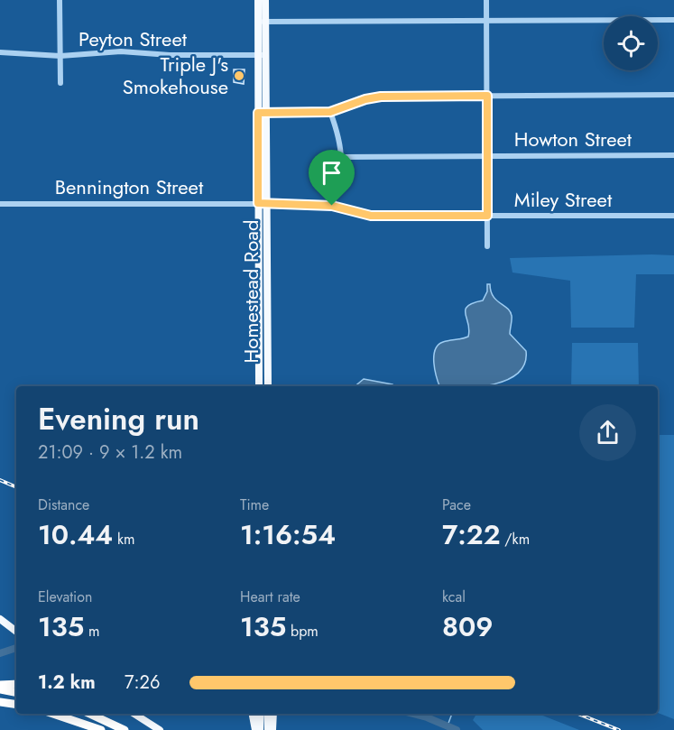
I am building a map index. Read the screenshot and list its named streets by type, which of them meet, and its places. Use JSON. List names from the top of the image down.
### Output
{
  "streets": {
    "main road": ["Homestead Road"],
    "street": [
      "Peyton Street",
      "Howton Street",
      "Bennington Street",
      "Miley Street"
    ]
  },
  "crossings": [
    ["Peyton Street", "Homestead Road"],
    ["Bennington Street", "Miley Street"],
    ["Bennington Street", "Homestead Road"],
    ["Miley Street", "Homestead Road"]
  ],
  "places": ["Triple J's Smokehouse"],
  "page": {
    "heading": ["Evening run", "21:09 · 9 × 1.2 km"],
    "stats": [
      ["Distance", "10.44 km"],
      ["Time", "1:16:54"],
      ["Pace", "7:22 /km"],
      ["Elevation", "135 m"],
      ["Heart rate", "135 bpm"],
      ["kcal", "809"]
    ],
    "list": [
      {
        "name": "1.2 km",
        "note": "7:26"
      }
    ]
  }
}
